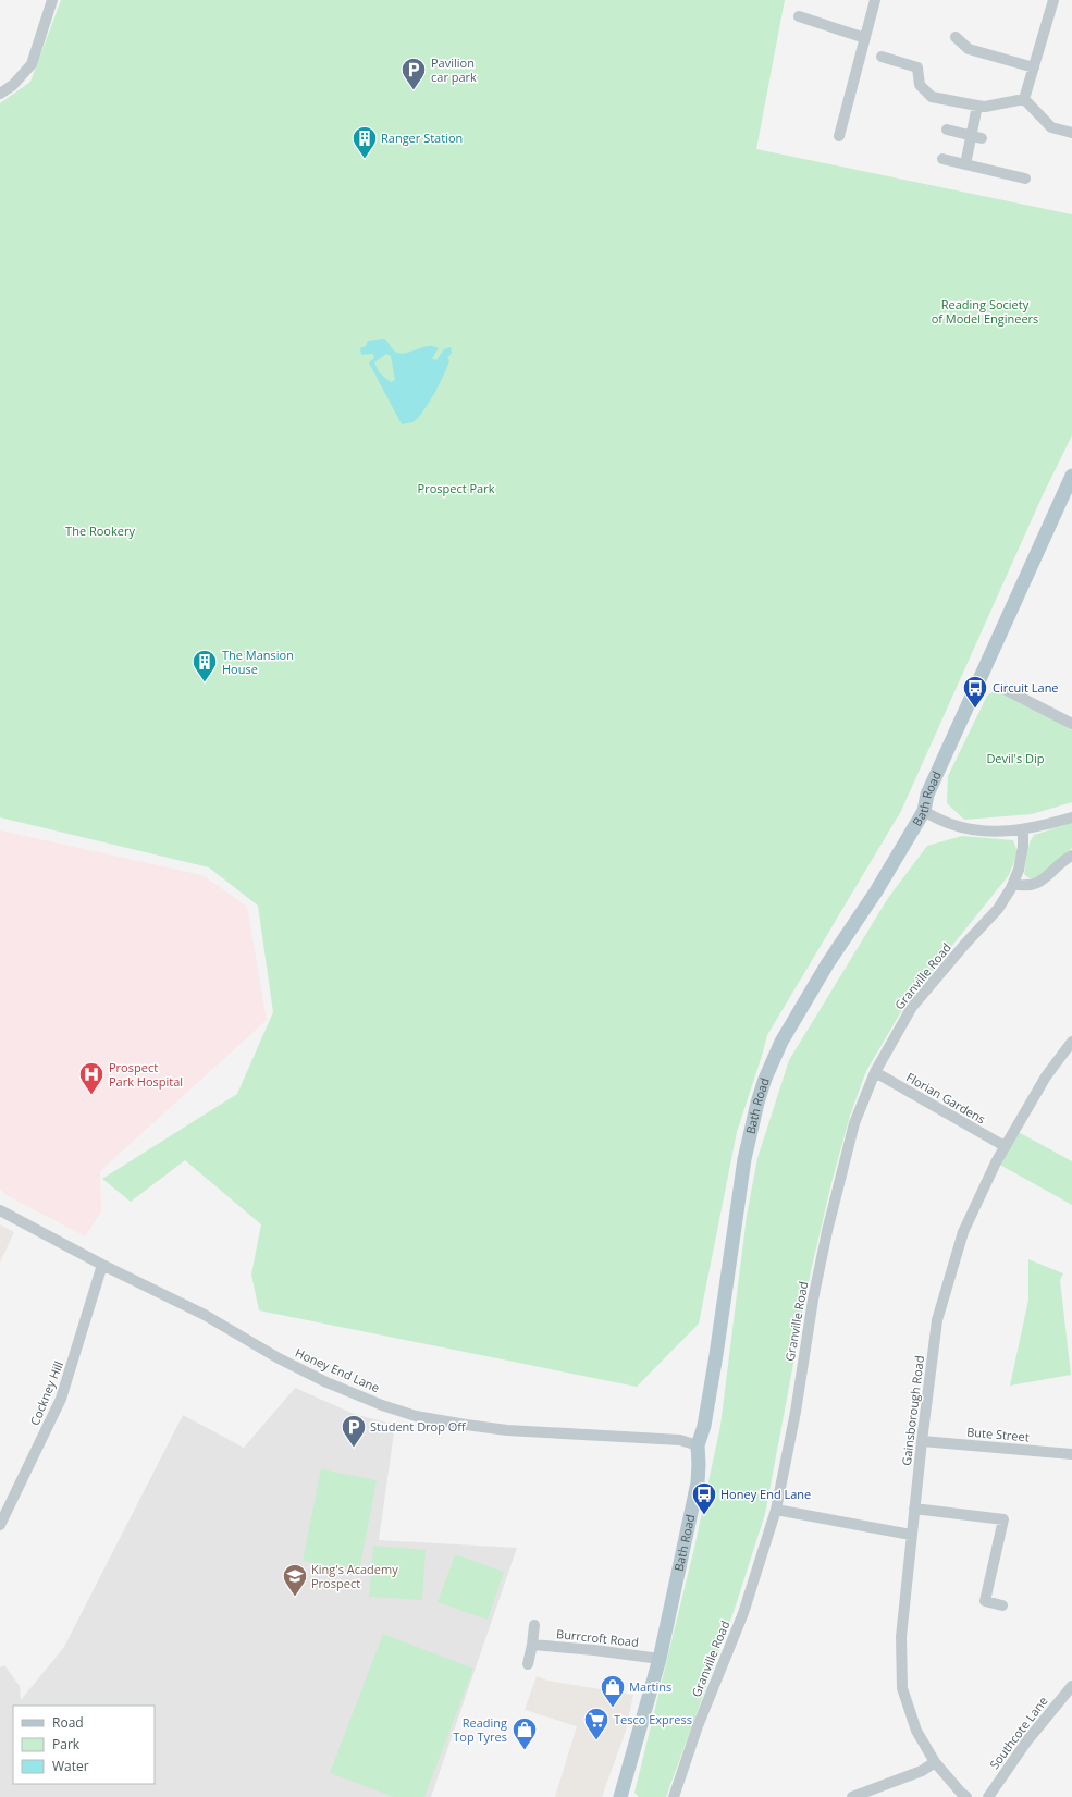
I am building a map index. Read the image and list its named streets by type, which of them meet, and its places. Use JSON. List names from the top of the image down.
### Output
{
  "streets": {
    "main road": ["Bath Road"],
    "street": [
      "Granville Road",
      "Florian Gardens",
      "Honey End Lane",
      "Cockney Hill",
      "Gainsborough Road",
      "Bute Street",
      "Burrcroft Road",
      "Southcote Lane"
    ]
  },
  "crossings": [
    ["Bath Road", "Honey End Lane"],
    ["Bath Road", "Burrcroft Road"],
    ["Granville Road", "Florian Gardens"],
    ["Florian Gardens", "Gainsborough Road"],
    ["Honey End Lane", "Cockney Hill"],
    ["Gainsborough Road", "Bute Street"]
  ],
  "parks": [
    "Reading Society of Model Engineers",
    "Prospect Park",
    "The Rookery",
    "Devil's Dip"
  ],
  "places": {
    "parking": ["Pavilion car park", "Student Drop Off"],
    "building": ["Ranger Station", "The Mansion House"],
    "bus stop": ["Circuit Lane", "Honey End Lane"],
    "hospital": ["Prospect Park Hospital"],
    "school or university": ["King's Academy Prospect"],
    "shop": ["Martins", "Reading Top Tyres"],
    "supermarket": ["Tesco Express"]
  },
  "legend": ["Road", "Park", "Water"]
}
